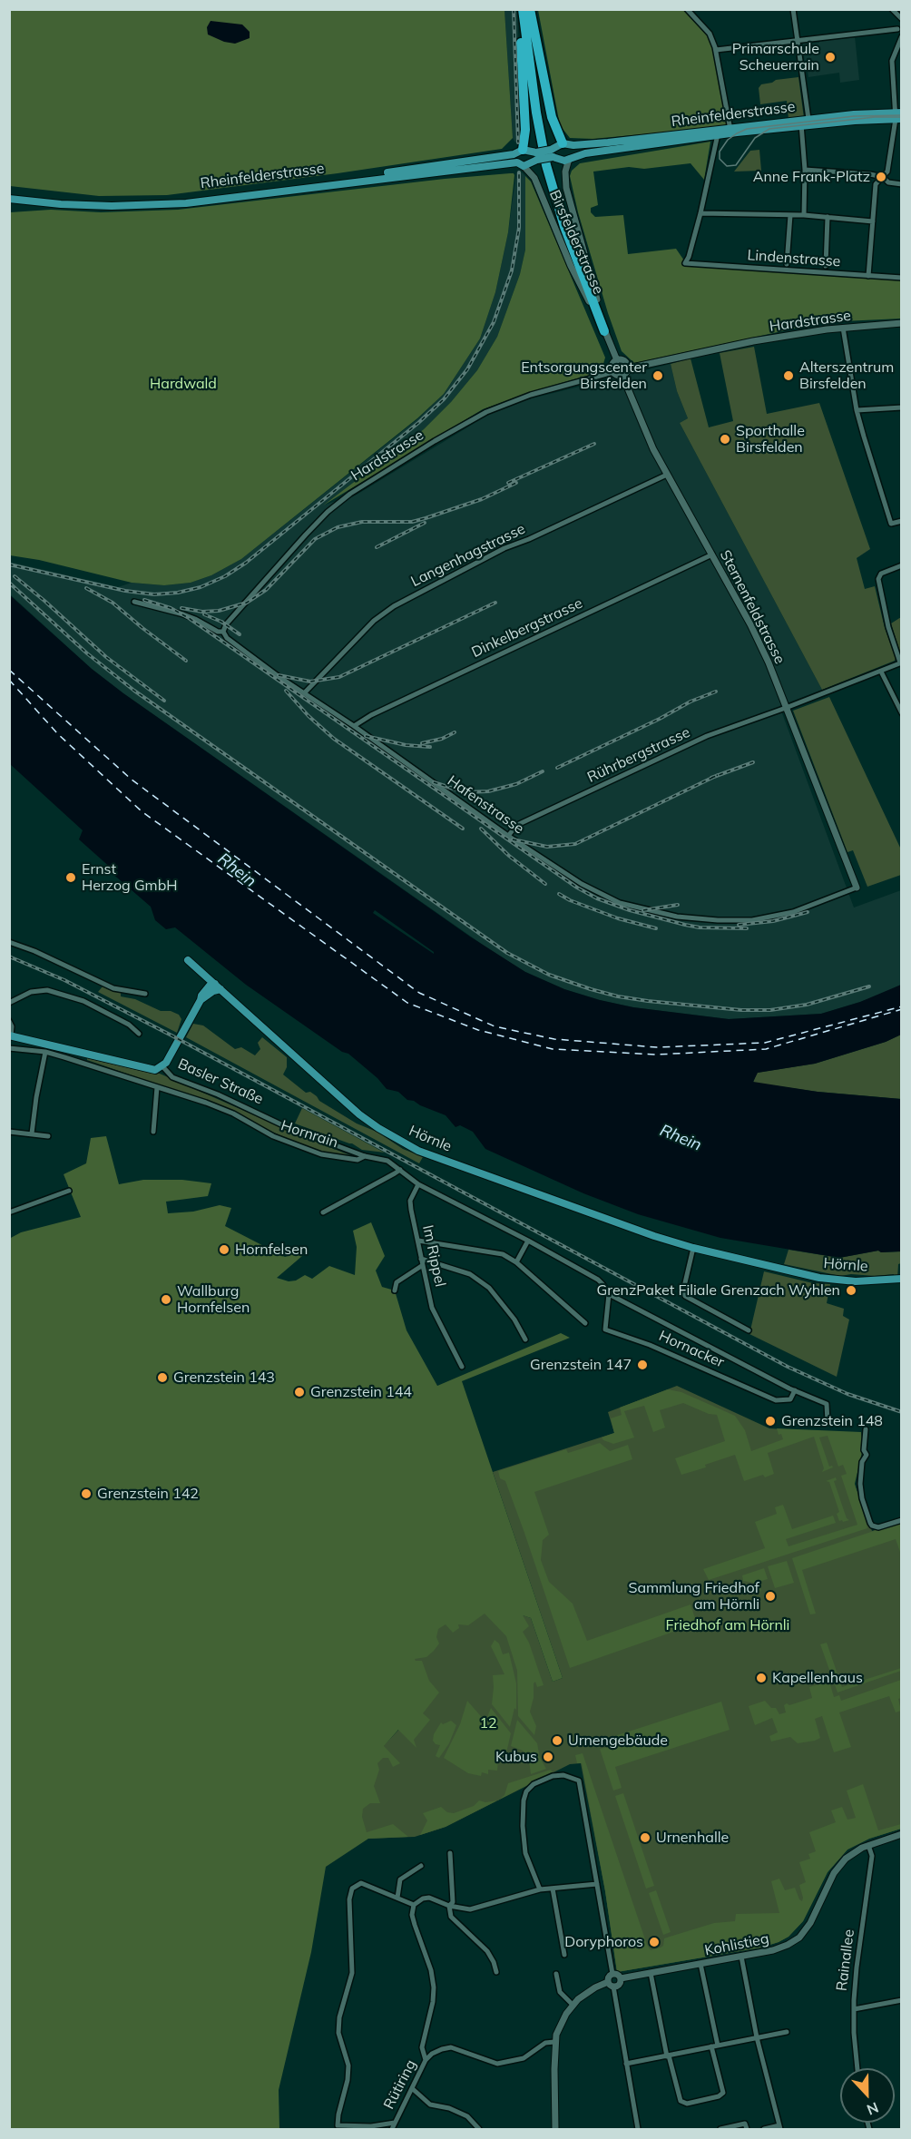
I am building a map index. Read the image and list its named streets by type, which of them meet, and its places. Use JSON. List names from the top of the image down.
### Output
{
  "streets": {
    "main road": ["Rheinfelderstrasse", "Basler Straße", "Hörnle"],
    "street": [
      "Birsfelderstrasse",
      "Lindenstrasse",
      "Hardstrasse",
      "Langenhagstrasse",
      "Sternenfeldstrasse",
      "Dinkelbergstrasse",
      "Rührbergstrasse",
      "Hafenstrasse",
      "Hornrain",
      "Im Rippel",
      "Hornacker",
      "Kohlistieg",
      "Rainallee",
      "Rütiring"
    ]
  },
  "crossings": [
    ["Rheinfelderstrasse", "Birsfelderstrasse"],
    ["Birsfelderstrasse", "Hardstrasse"],
    ["Birsfelderstrasse", "Sternenfeldstrasse"],
    ["Hardstrasse", "Sternenfeldstrasse"],
    ["Hardstrasse", "Hafenstrasse"],
    ["Langenhagstrasse", "Sternenfeldstrasse"],
    ["Langenhagstrasse", "Hafenstrasse"],
    ["Sternenfeldstrasse", "Dinkelbergstrasse"],
    ["Sternenfeldstrasse", "Rührbergstrasse"],
    ["Sternenfeldstrasse", "Hafenstrasse"],
    ["Dinkelbergstrasse", "Hafenstrasse"],
    ["Rührbergstrasse", "Hafenstrasse"],
    ["Basler Straße", "Hornrain"],
    ["Im Rippel", "Hornacker"],
    ["Kohlistieg", "Rainallee"]
  ],
  "water": ["Rhein"],
  "parks": ["Hardwald", "Friedhof am Hörnli", "12"],
  "places": [
    "Primarschule Scheuerrain",
    "Anne Frank-Platz",
    "Entsorgungscenter Birsfelden",
    "Alterszentrum Birsfelden",
    "Sporthalle Birsfelden",
    "Ernst Herzog GmbH",
    "Hornfelsen",
    "GrenzPaket Filiale Grenzach Wyhlen",
    "Wallburg Hornfelsen",
    "Grenzstein 147",
    "Grenzstein 143",
    "Grenzstein 144",
    "Grenzstein 148",
    "Grenzstein 142",
    "Sammlung Friedhof am Hörnli",
    "Kapellenhaus",
    "Urnengebäude",
    "Kubus",
    "Urnenhalle",
    "Doryphoros"
  ],
  "north": "bottom"
}
